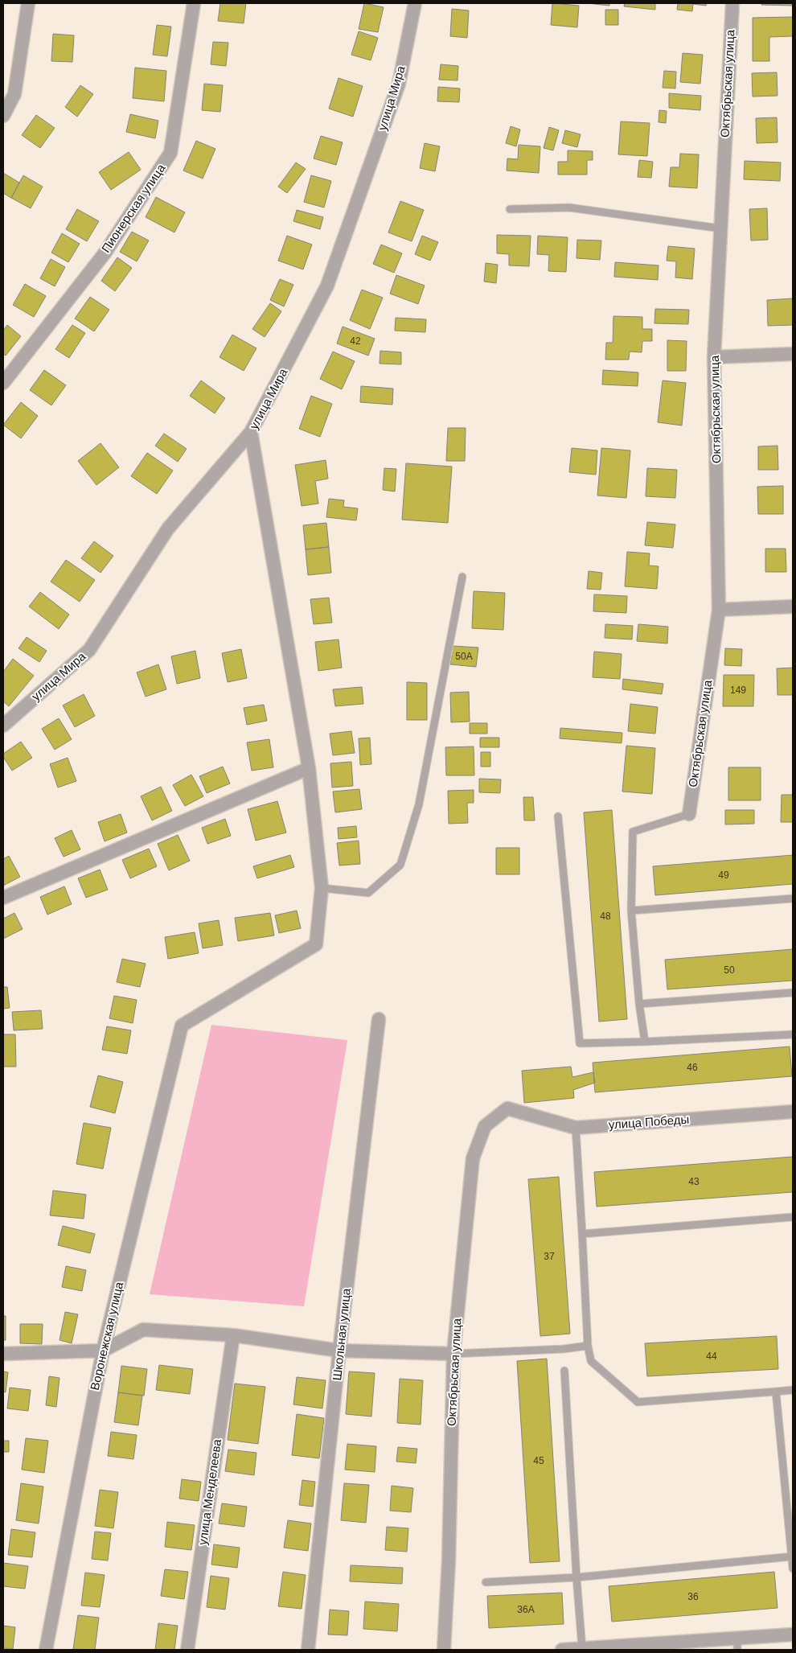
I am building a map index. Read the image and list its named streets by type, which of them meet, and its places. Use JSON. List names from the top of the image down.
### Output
{
  "streets": {
    "street": [
      "Октябрьская улица",
      "улица Мира",
      "Пионерская улица",
      "улица Победы",
      "Школьная улица",
      "Воронежская улица",
      "улица Менделеева"
    ]
  },
  "crossings": [
    ["Октябрьская улица", "улица Победы"]
  ],
  "house_numbers": [
    "42",
    "50А",
    "149",
    "49",
    "48",
    "50",
    "46",
    "43",
    "37",
    "44",
    "45",
    "36",
    "36А"
  ]
}
